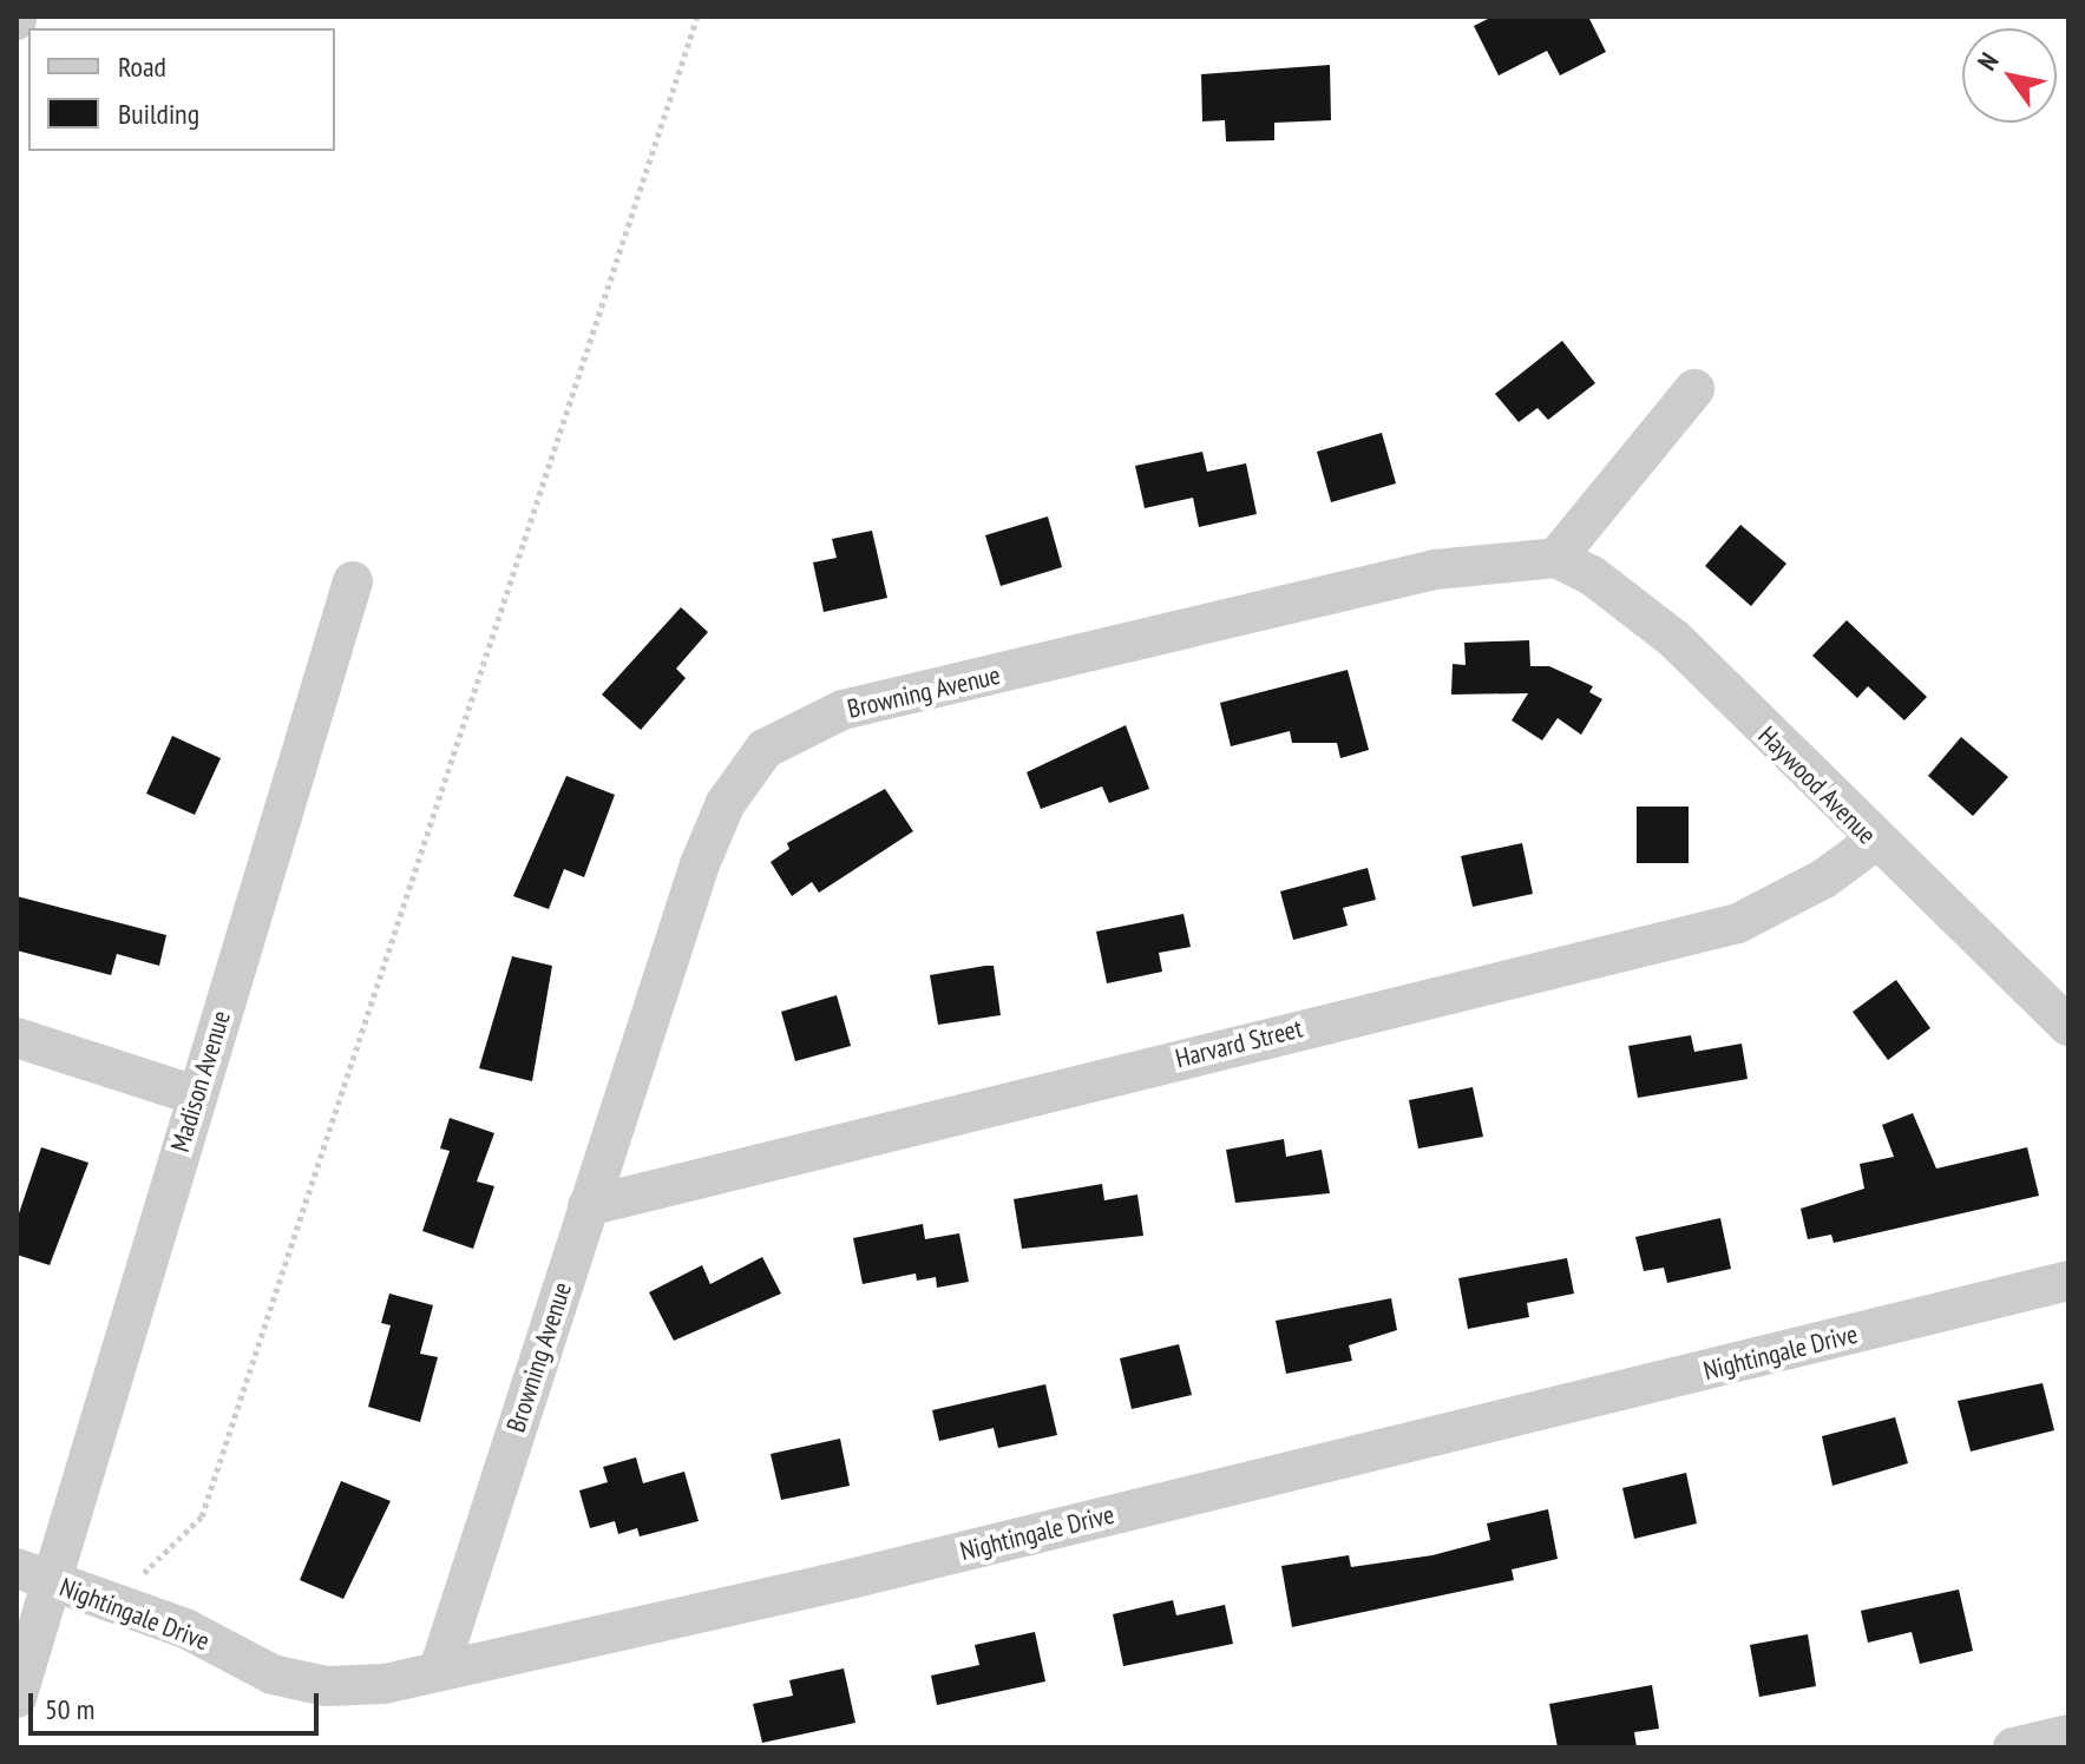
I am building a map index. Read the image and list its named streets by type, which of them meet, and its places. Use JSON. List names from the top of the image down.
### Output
{
  "streets": {
    "street": [
      "Browning Avenue",
      "Haywood Avenue",
      "Harvard Street",
      "Madison Avenue",
      "Nightingale Drive"
    ]
  },
  "crossings": [
    ["Browning Avenue", "Haywood Avenue"],
    ["Browning Avenue", "Harvard Street"],
    ["Browning Avenue", "Nightingale Drive"],
    ["Haywood Avenue", "Harvard Street"],
    ["Madison Avenue", "Nightingale Drive"]
  ],
  "legend": ["Road", "Building"],
  "scale_bar": "50 m",
  "north": "top left"
}
